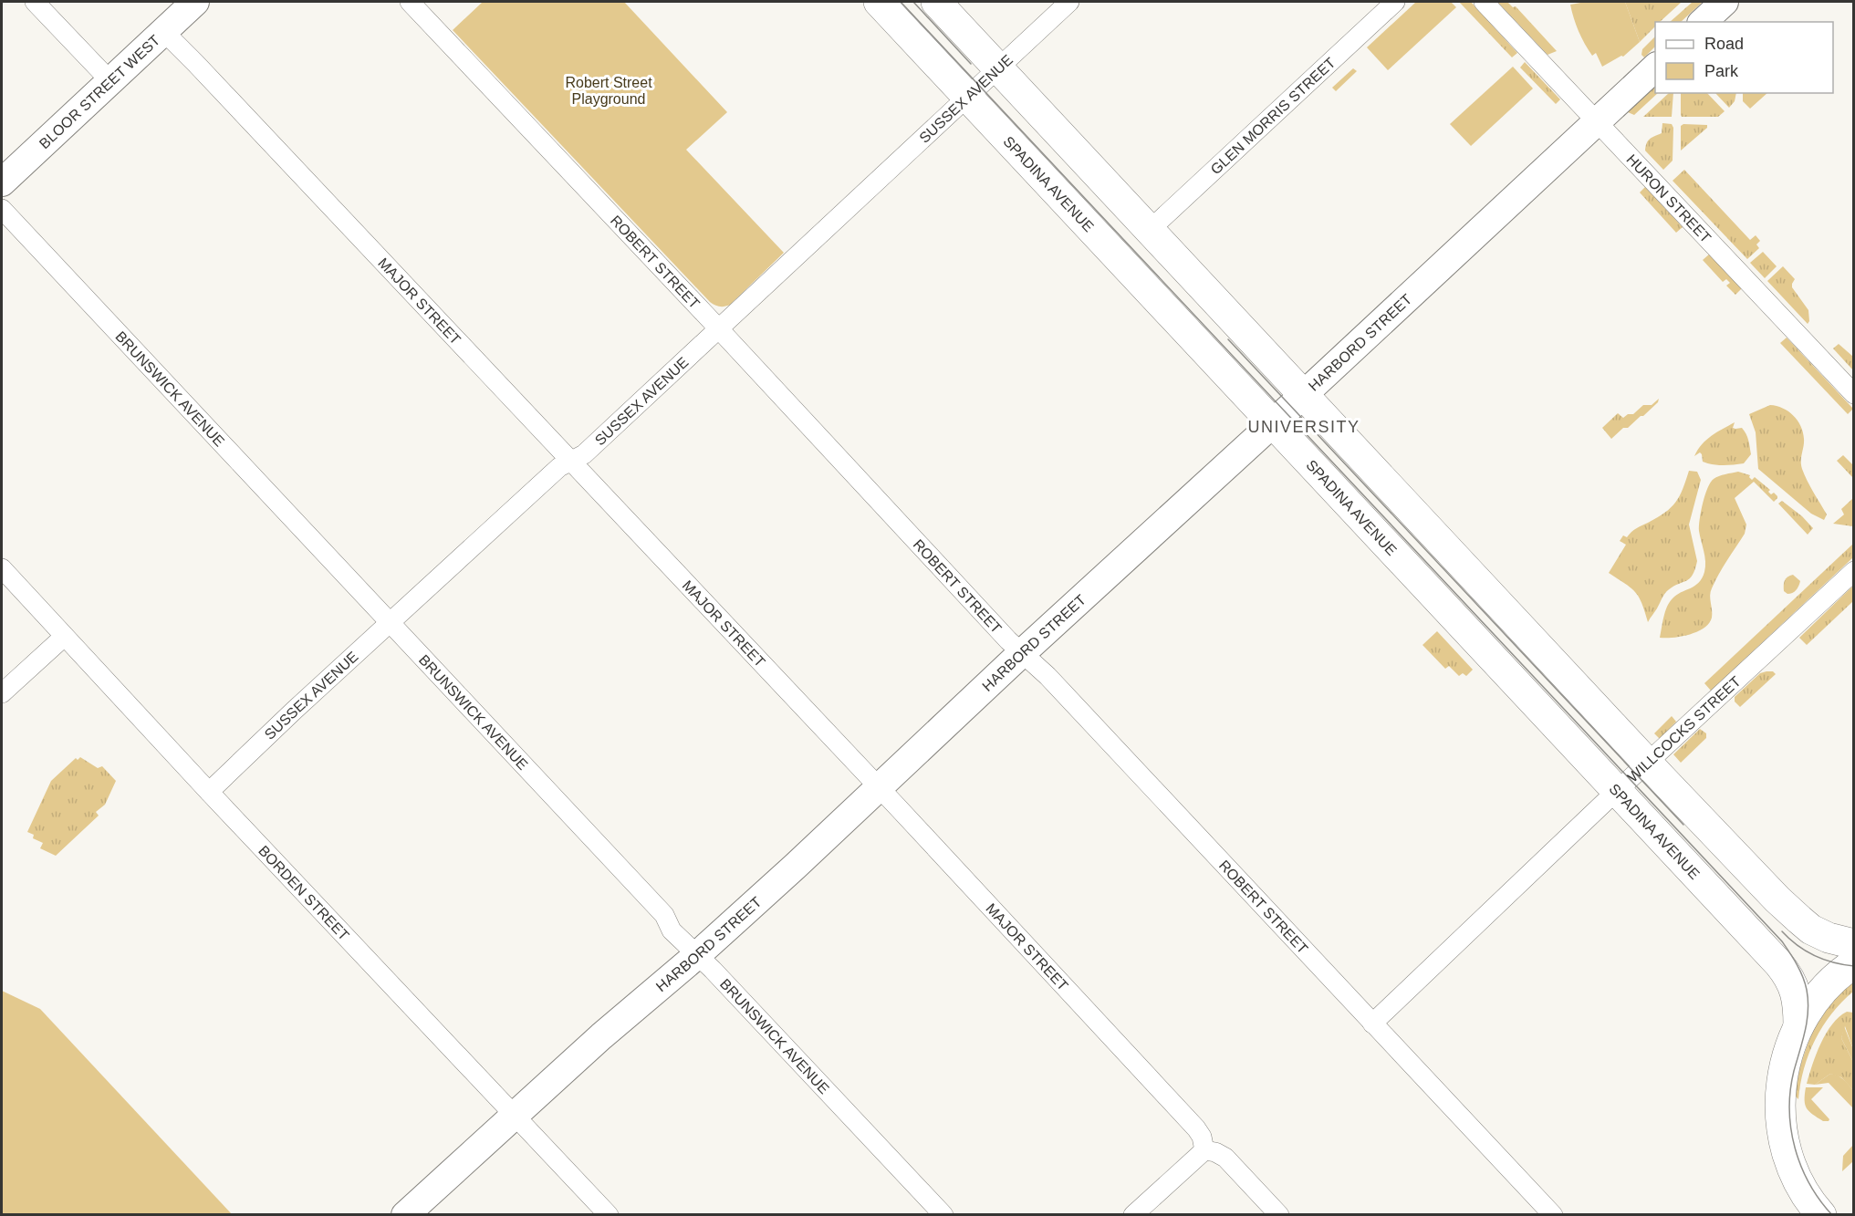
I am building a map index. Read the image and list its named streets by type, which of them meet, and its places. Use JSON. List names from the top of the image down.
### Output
{
  "streets": {
    "main road": ["BLOOR STREET WEST", "SPADINA AVENUE", "HARBORD STREET"],
    "street": [
      "SUSSEX AVENUE",
      "GLEN MORRIS STREET",
      "HURON STREET",
      "ROBERT STREET",
      "MAJOR STREET",
      "BRUNSWICK AVENUE",
      "WILLCOCKS STREET",
      "BORDEN STREET"
    ]
  },
  "crossings": [
    ["BLOOR STREET WEST", "MAJOR STREET"],
    ["SUSSEX AVENUE", "SPADINA AVENUE"],
    ["SUSSEX AVENUE", "ROBERT STREET"],
    ["SUSSEX AVENUE", "MAJOR STREET"],
    ["SUSSEX AVENUE", "BRUNSWICK AVENUE"],
    ["SUSSEX AVENUE", "BORDEN STREET"],
    ["SPADINA AVENUE", "HARBORD STREET"],
    ["SPADINA AVENUE", "WILLCOCKS STREET"],
    ["HURON STREET", "HARBORD STREET"],
    ["ROBERT STREET", "HARBORD STREET"],
    ["ROBERT STREET", "WILLCOCKS STREET"],
    ["MAJOR STREET", "HARBORD STREET"],
    ["HARBORD STREET", "BRUNSWICK AVENUE"],
    ["HARBORD STREET", "BORDEN STREET"]
  ],
  "districts": ["UNIVERSITY"],
  "parks": ["Robert Street Playground"],
  "legend": ["Road", "Park"]
}
